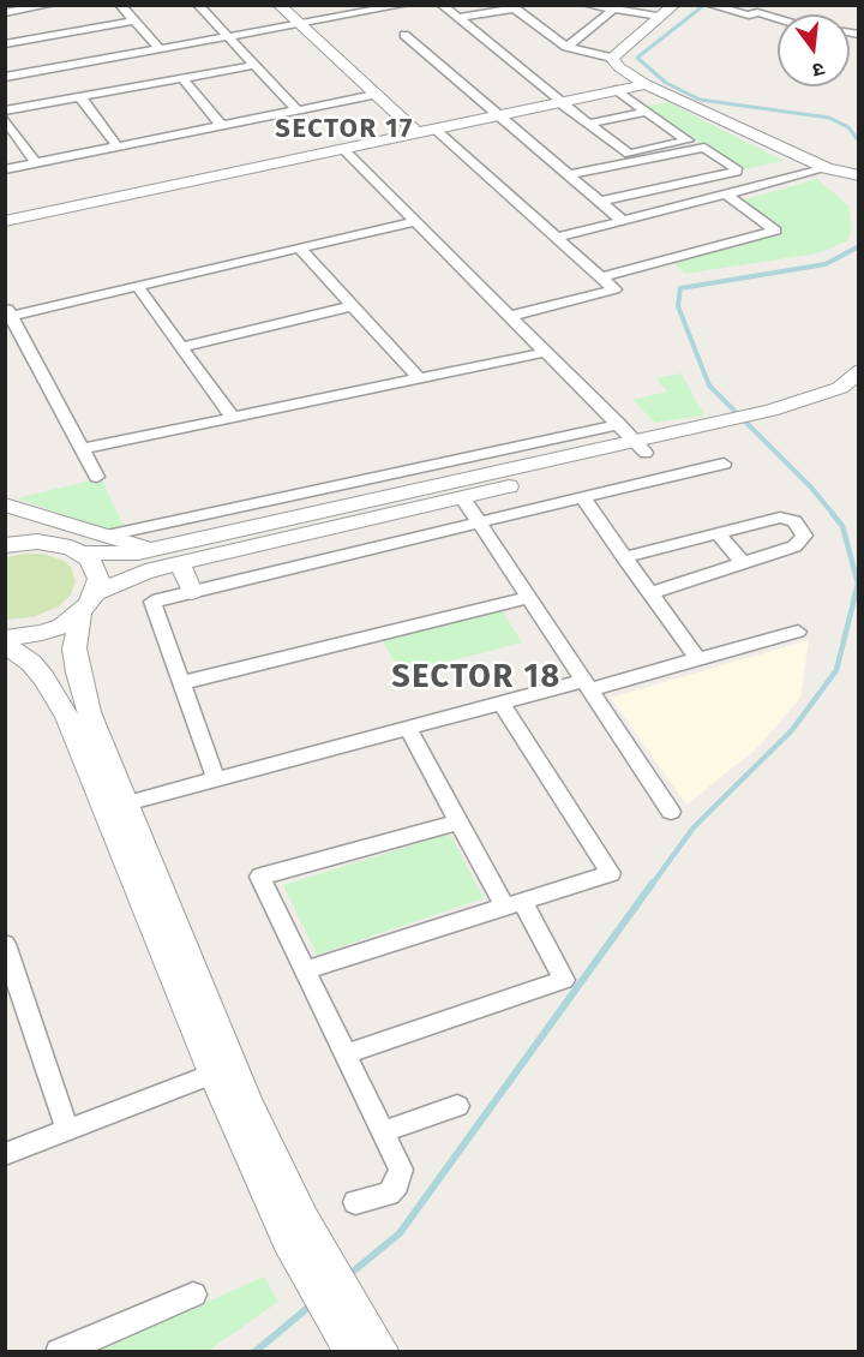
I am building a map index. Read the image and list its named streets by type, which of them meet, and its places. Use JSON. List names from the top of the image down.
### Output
{
  "districts": ["SECTOR 17", "SECTOR 18"],
  "north": "bottom"
}
